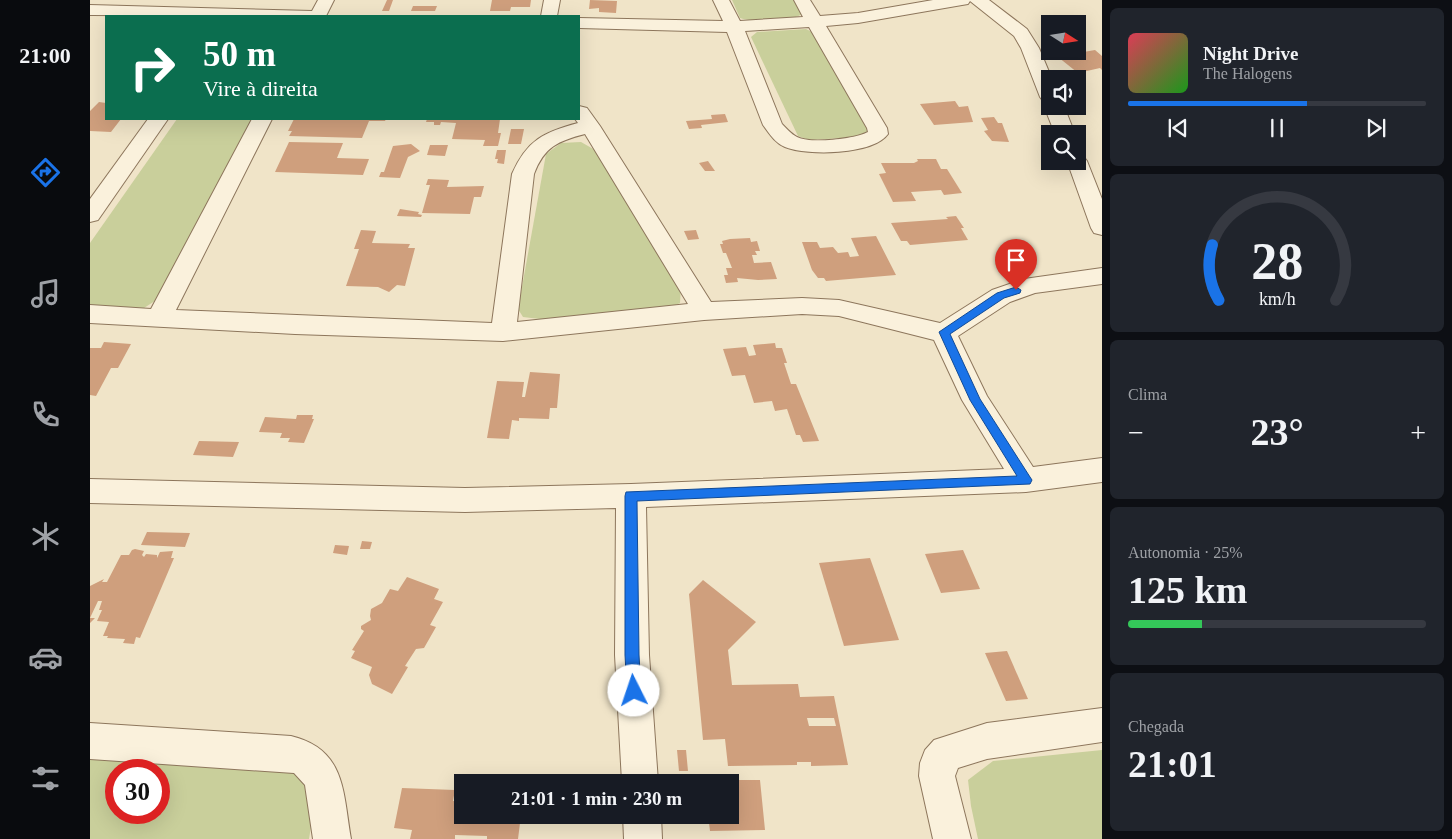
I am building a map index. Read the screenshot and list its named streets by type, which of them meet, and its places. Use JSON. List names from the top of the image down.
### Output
{
  "north": "right",
  "page": {
    "tabs": "21:00",
    "turn": ["50 m", "Vire à direita"],
    "song": ["Night Drive", "The Halogens"],
    "tile": [
      "Clima",
      ["Autonomia · 25%", "125 km"],
      ["Chegada", "21:01"]
    ],
    "heat": ["−", "23°", "+"],
    "limit": "30",
    "trip": "21:01 · 1 min · 230 m",
    "gauge": ["28", "km/h"]
  }
}
